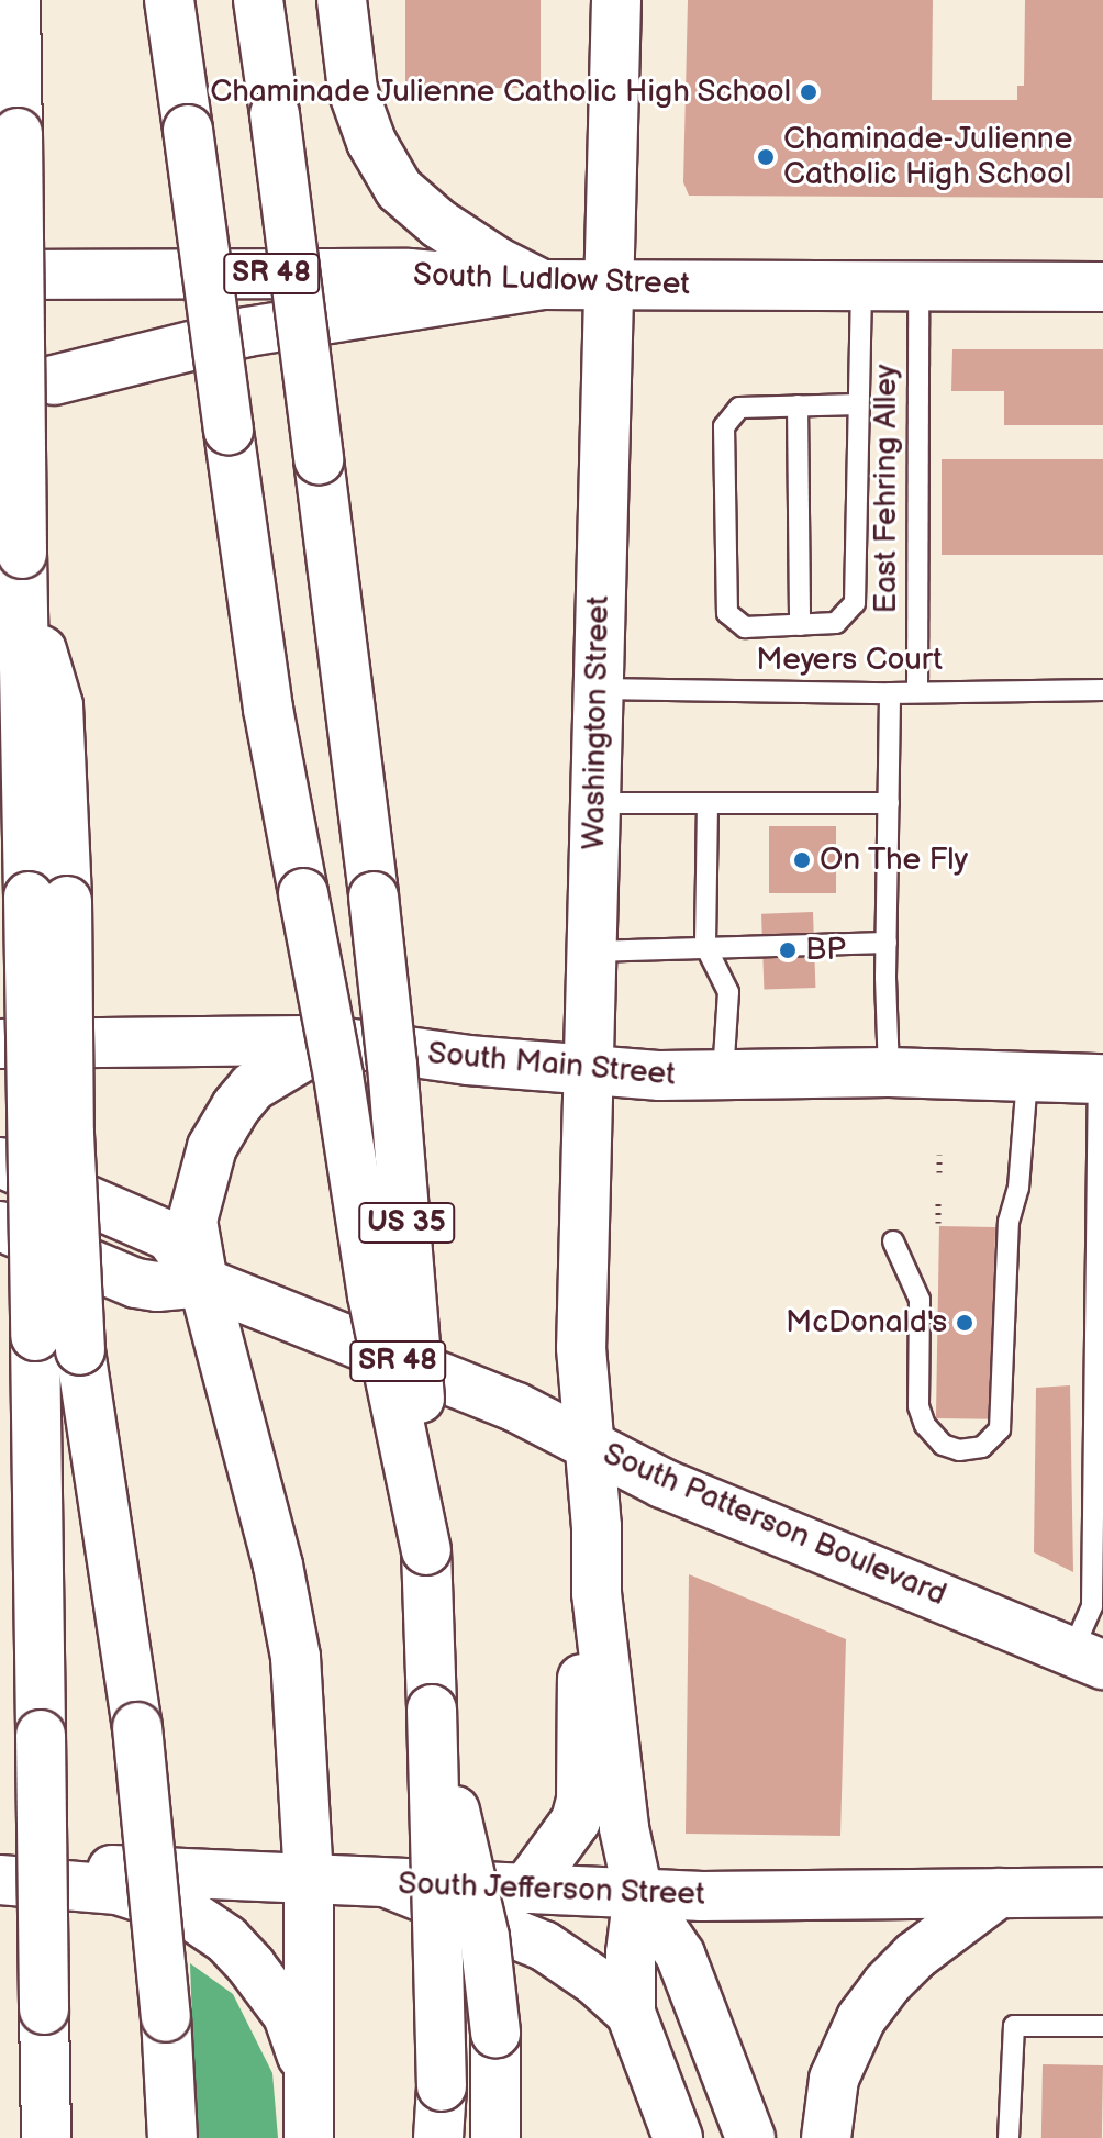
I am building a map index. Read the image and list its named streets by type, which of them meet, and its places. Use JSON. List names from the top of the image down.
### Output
{
  "streets": {
    "main road": [
      "SR 48",
      "South Ludlow Street",
      "Washington Street",
      "South Main Street",
      "US 35",
      "South Patterson Boulevard",
      "South Jefferson Street"
    ],
    "lane": ["East Fehring Alley", "Meyers Court"]
  },
  "crossings": [
    ["South Ludlow Street", "East Fehring Alley"],
    ["South Ludlow Street", "Washington Street"],
    ["East Fehring Alley", "Meyers Court"],
    ["Meyers Court", "Washington Street"],
    ["Washington Street", "South Main Street"],
    ["Washington Street", "South Patterson Boulevard"]
  ],
  "places": [
    "Chaminade Julienne Catholic High School",
    "Chaminade-Julienne Catholic High School",
    "On The Fly",
    "BP",
    "McDonald's"
  ]
}
